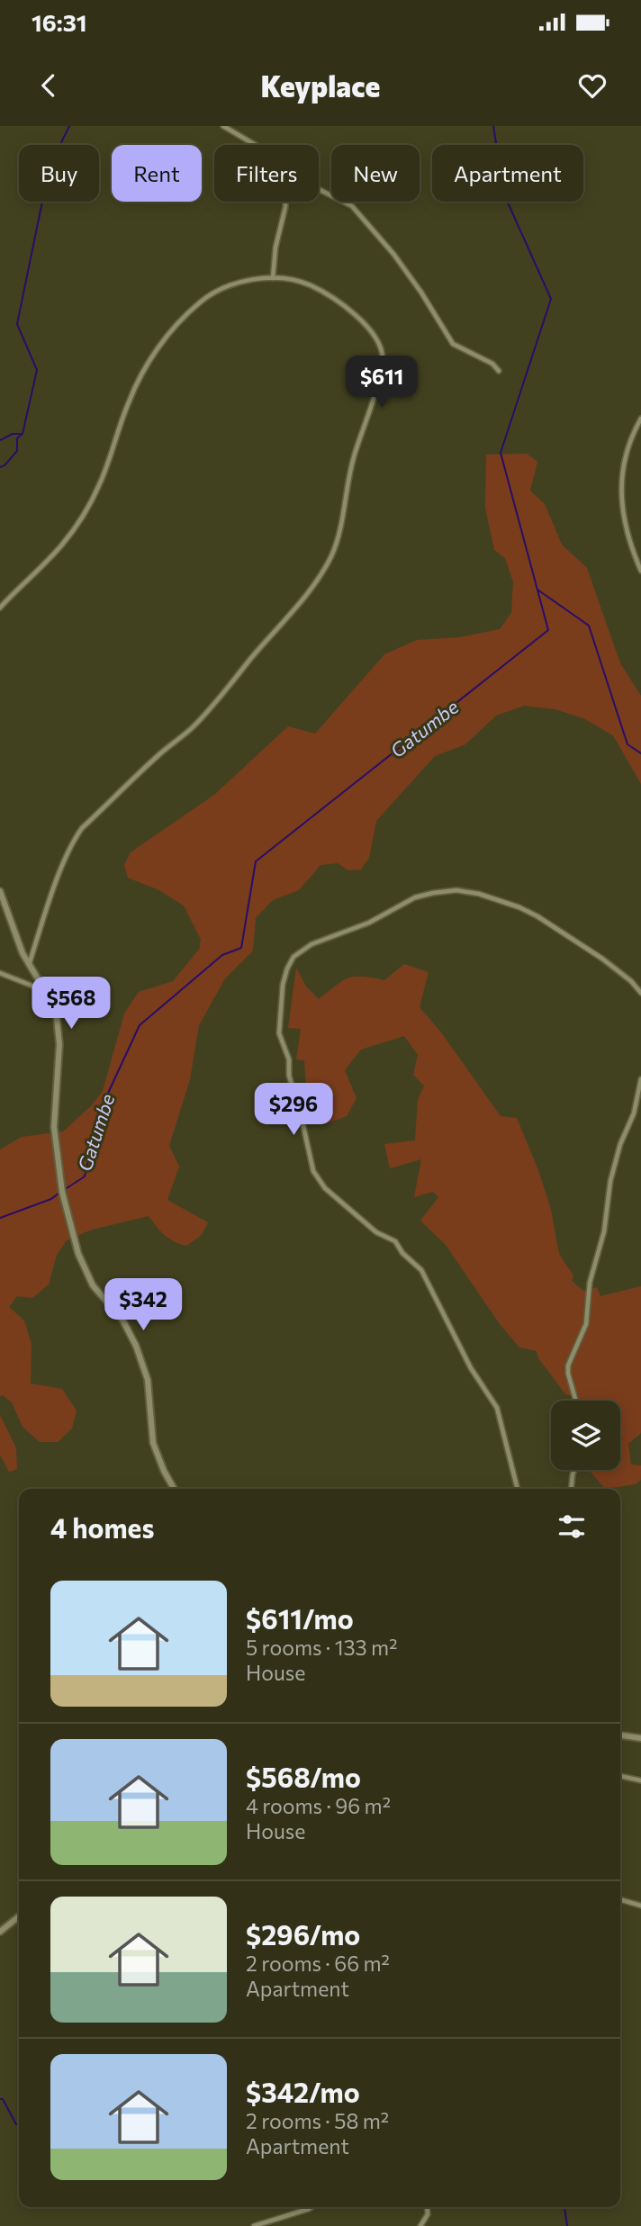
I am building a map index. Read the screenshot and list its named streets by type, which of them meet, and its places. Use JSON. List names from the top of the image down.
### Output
{
  "water": ["Gatumbe"],
  "page": {
    "status": "16:31",
    "header": "Keyplace",
    "chip": [
      "Buy",
      "Rent",
      "Filters",
      "New",
      "Apartment"
    ],
    "price": [
      "$611",
      "$568",
      "$296",
      "$342"
    ],
    "heading": "4 homes",
    "list": [
      {
        "name": "$611/mo",
        "note": "5 rooms · 133 m² · House"
      },
      {
        "name": "$568/mo",
        "note": "4 rooms · 96 m² · House"
      },
      {
        "name": "$296/mo",
        "note": "2 rooms · 66 m² · Apartment"
      },
      {
        "name": "$342/mo",
        "note": "2 rooms · 58 m² · Apartment"
      }
    ]
  }
}
